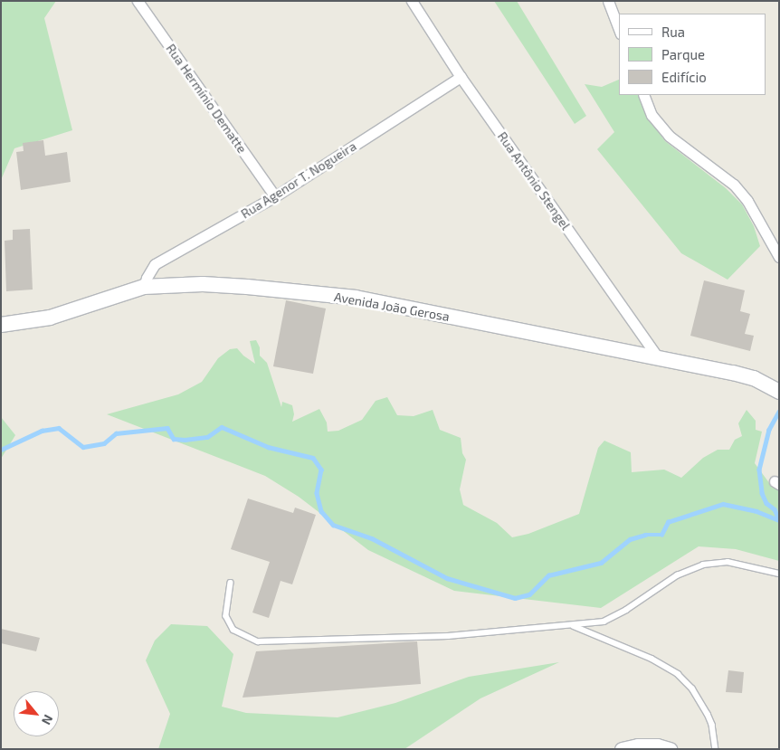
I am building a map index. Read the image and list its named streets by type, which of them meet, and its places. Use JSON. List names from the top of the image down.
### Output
{
  "streets": {
    "main road": ["Avenida João Gerosa"],
    "street": ["Rua Hermínio Dematte", "Rua Agenor T. Nogueira", "Rua Antônio Stengel"]
  },
  "crossings": [
    ["Rua Hermínio Dematte", "Rua Agenor T. Nogueira"],
    ["Rua Agenor T. Nogueira", "Rua Antônio Stengel"],
    ["Rua Agenor T. Nogueira", "Avenida João Gerosa"],
    ["Rua Antônio Stengel", "Avenida João Gerosa"]
  ],
  "legend": ["Rua", "Parque", "Edifício"],
  "north": "bottom right"
}
